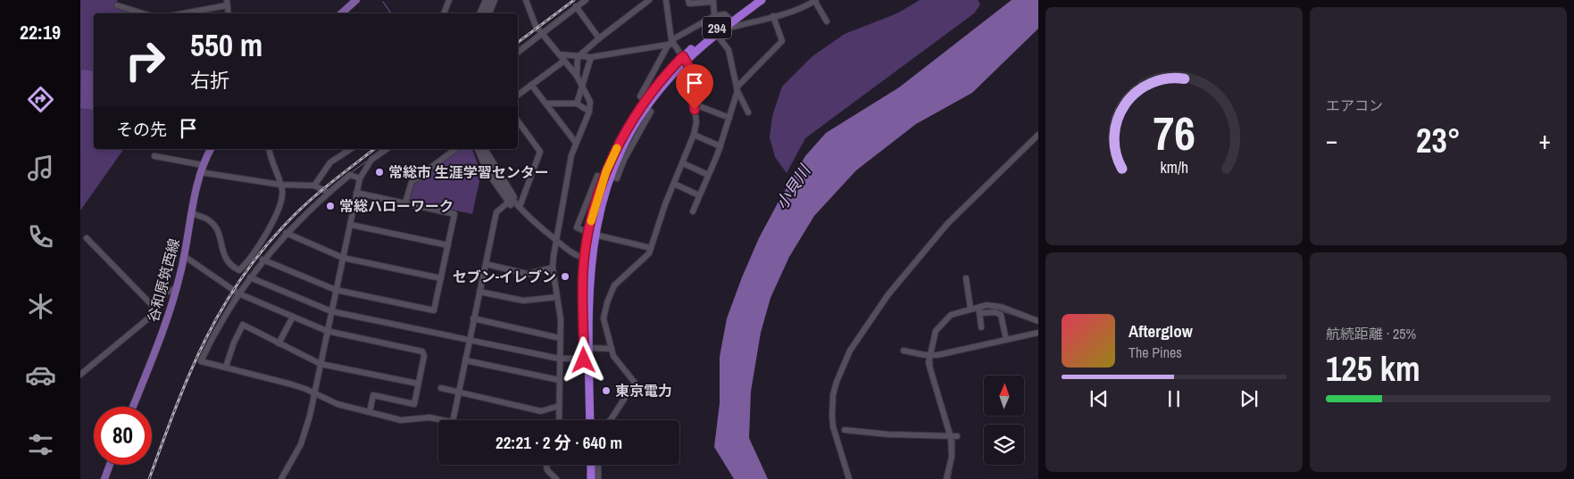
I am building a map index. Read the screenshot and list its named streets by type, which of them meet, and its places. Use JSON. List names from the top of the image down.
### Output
{
  "streets": {
    "highway": ["294"],
    "main road": ["谷和原筑西線"]
  },
  "water": ["小貝川"],
  "places": [
    "常総市 生涯学習センター",
    "常総ハローワーク",
    "セブン-イレブン",
    "東京電力"
  ],
  "north": "top",
  "page": {
    "tabs": "22:19",
    "tile": [
      "エアコン",
      ["航続距離 · 25%", "125 km"]
    ],
    "turn": ["550 m", "右折"],
    "then": "その先",
    "heat": ["−", "23°", "+"],
    "song": ["Afterglow", "The Pines"],
    "limit": "80",
    "trip": "22:21 · 2 分 · 640 m",
    "gauge": ["76", "km/h"]
  }
}
